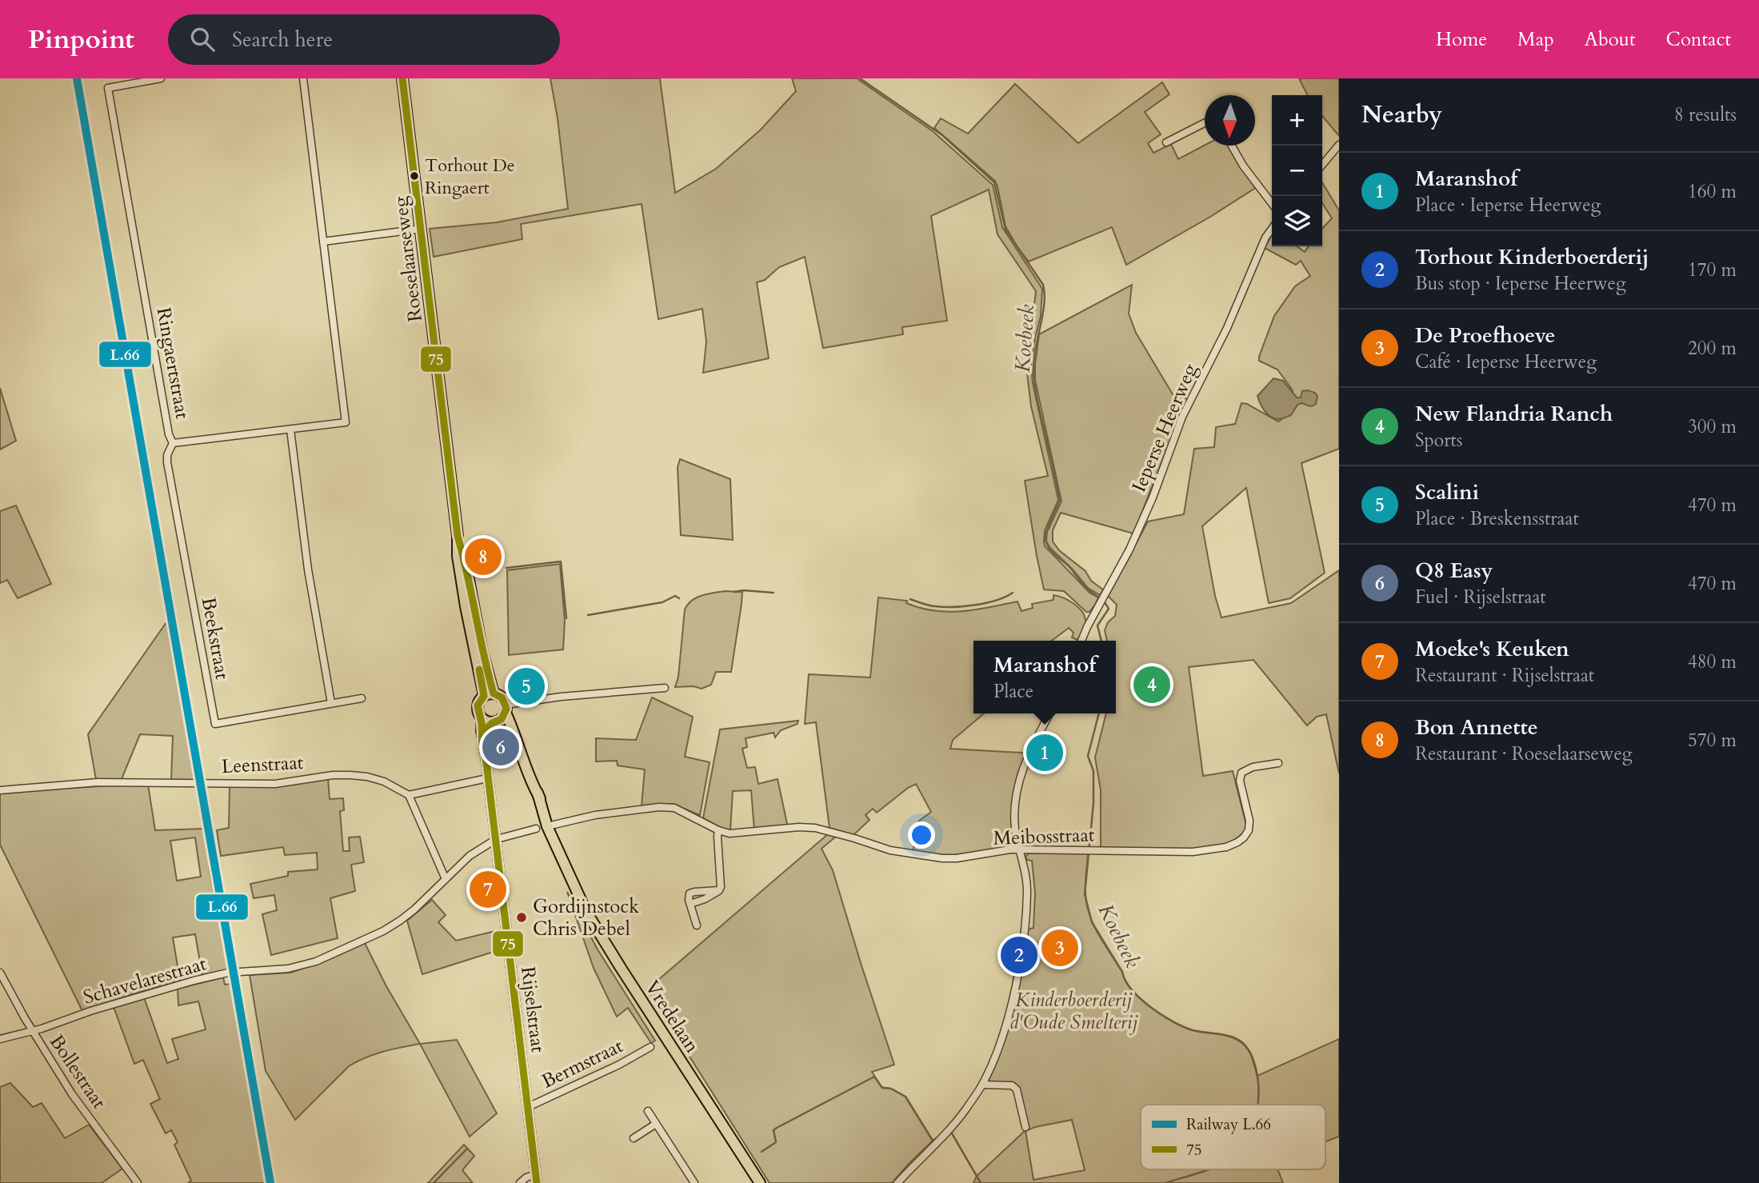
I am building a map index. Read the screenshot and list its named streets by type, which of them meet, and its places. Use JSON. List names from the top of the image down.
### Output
{
  "streets": {
    "main road": ["Roeselaarseweg", "Vredelaan"],
    "street": [
      "Ringaertstraat",
      "Ieperse Heerweg",
      "Beekstraat",
      "Leenstraat",
      "Meibosstraat",
      "Schavelarestraat",
      "Rijselstraat",
      "Bermstraat",
      "Bollestraat"
    ]
  },
  "crossings": [
    ["Roeselaarseweg", "Rijselstraat"],
    ["Roeselaarseweg", "Vredelaan"],
    ["Ringaertstraat", "Beekstraat"],
    ["Meibosstraat", "Vredelaan"],
    ["Schavelarestraat", "Rijselstraat"],
    ["Schavelarestraat", "Bollestraat"],
    ["Rijselstraat", "Vredelaan"],
    ["Rijselstraat", "Bermstraat"]
  ],
  "water": ["Koebeek"],
  "parks": ["Kinderboerderij d'Oude Smelterij"],
  "places": ["Torhout De Ringaert", "Gordijnstock Chris Debel"],
  "lines": ["rail line L.66", "transit line 75"],
  "legend": ["Railway L.66", "75"],
  "north": "bottom",
  "page": {
    "header": "Pinpoint",
    "search": "Search here",
    "nav": [
      "Home",
      "Map",
      "About",
      "Contact"
    ],
    "heading": ["Nearby", "8 results"],
    "map_buttons": ["+", "−"],
    "list": [
      {
        "mark": "1",
        "name": "Maranshof",
        "note": "Place · Ieperse Heerweg",
        "value": "160 m"
      },
      {
        "mark": "2",
        "name": "Torhout Kinderboerderij",
        "note": "Bus stop · Ieperse Heerweg",
        "value": "170 m"
      },
      {
        "mark": "3",
        "name": "De Proefhoeve",
        "note": "Café · Ieperse Heerweg",
        "value": "200 m"
      },
      {
        "mark": "4",
        "name": "New Flandria Ranch",
        "note": "Sports",
        "value": "300 m"
      },
      {
        "mark": "5",
        "name": "Scalini",
        "note": "Place · Breskensstraat",
        "value": "470 m"
      },
      {
        "mark": "6",
        "name": "Q8 Easy",
        "note": "Fuel · Rijselstraat",
        "value": "470 m"
      },
      {
        "mark": "7",
        "name": "Moeke's Keuken",
        "note": "Restaurant · Rijselstraat",
        "value": "480 m"
      },
      {
        "mark": "8",
        "name": "Bon Annette",
        "note": "Restaurant · Roeselaarseweg",
        "value": "570 m"
      }
    ],
    "pins": [
      "8",
      "4",
      "5",
      "6",
      "1",
      "7",
      "3",
      "2"
    ],
    "popup": ["Maranshof", "Place"]
  }
}
